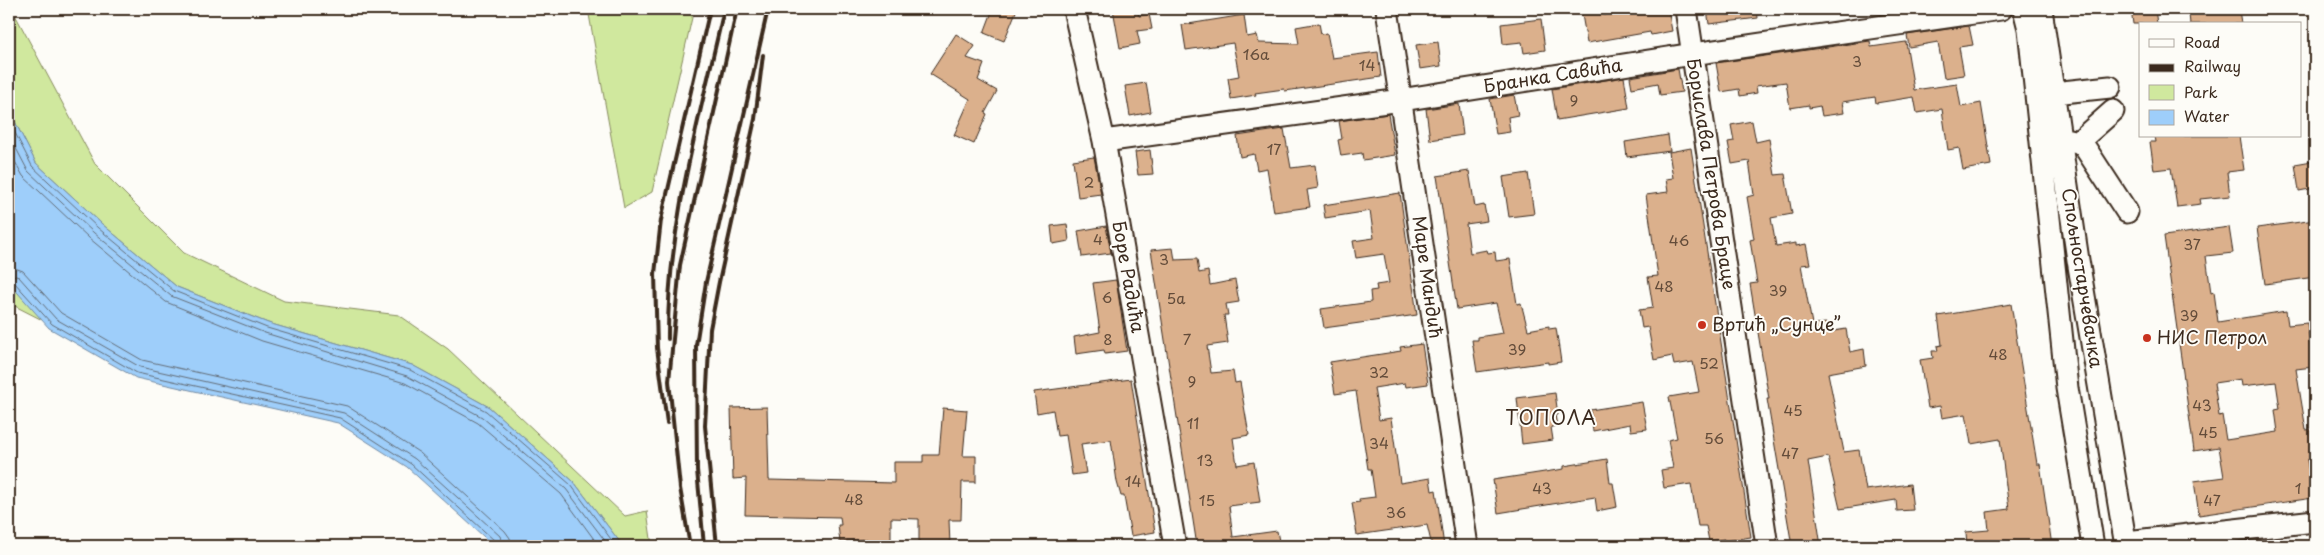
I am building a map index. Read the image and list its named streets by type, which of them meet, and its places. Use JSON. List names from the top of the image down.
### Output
{
  "streets": {
    "street": [
      "Бранка Савића",
      "Борислава Петрова Браце",
      "Боре Радића",
      "Маре Мандић",
      "Спољностарчевачка"
    ]
  },
  "crossings": [
    ["Бранка Савића", "Борислава Петрова Браце"],
    ["Бранка Савића", "Боре Радића"],
    ["Бранка Савића", "Маре Мандић"]
  ],
  "districts": ["ТОПОЛА"],
  "places": ["Вртић „Сунце”", "НИС Петрол"],
  "house_numbers": [
    "16a",
    "3",
    "14",
    "9",
    "17",
    "2",
    "4",
    "46",
    "37",
    "3",
    "48",
    "39",
    "6",
    "5a",
    "39",
    "8",
    "7",
    "39",
    "48",
    "52",
    "32",
    "9",
    "43",
    "45",
    "11",
    "45",
    "56",
    "34",
    "47",
    "13",
    "14",
    "43",
    "1",
    "48",
    "15",
    "47",
    "36"
  ],
  "legend": [
    "Road",
    "Railway",
    "Park",
    "Water"
  ]
}
